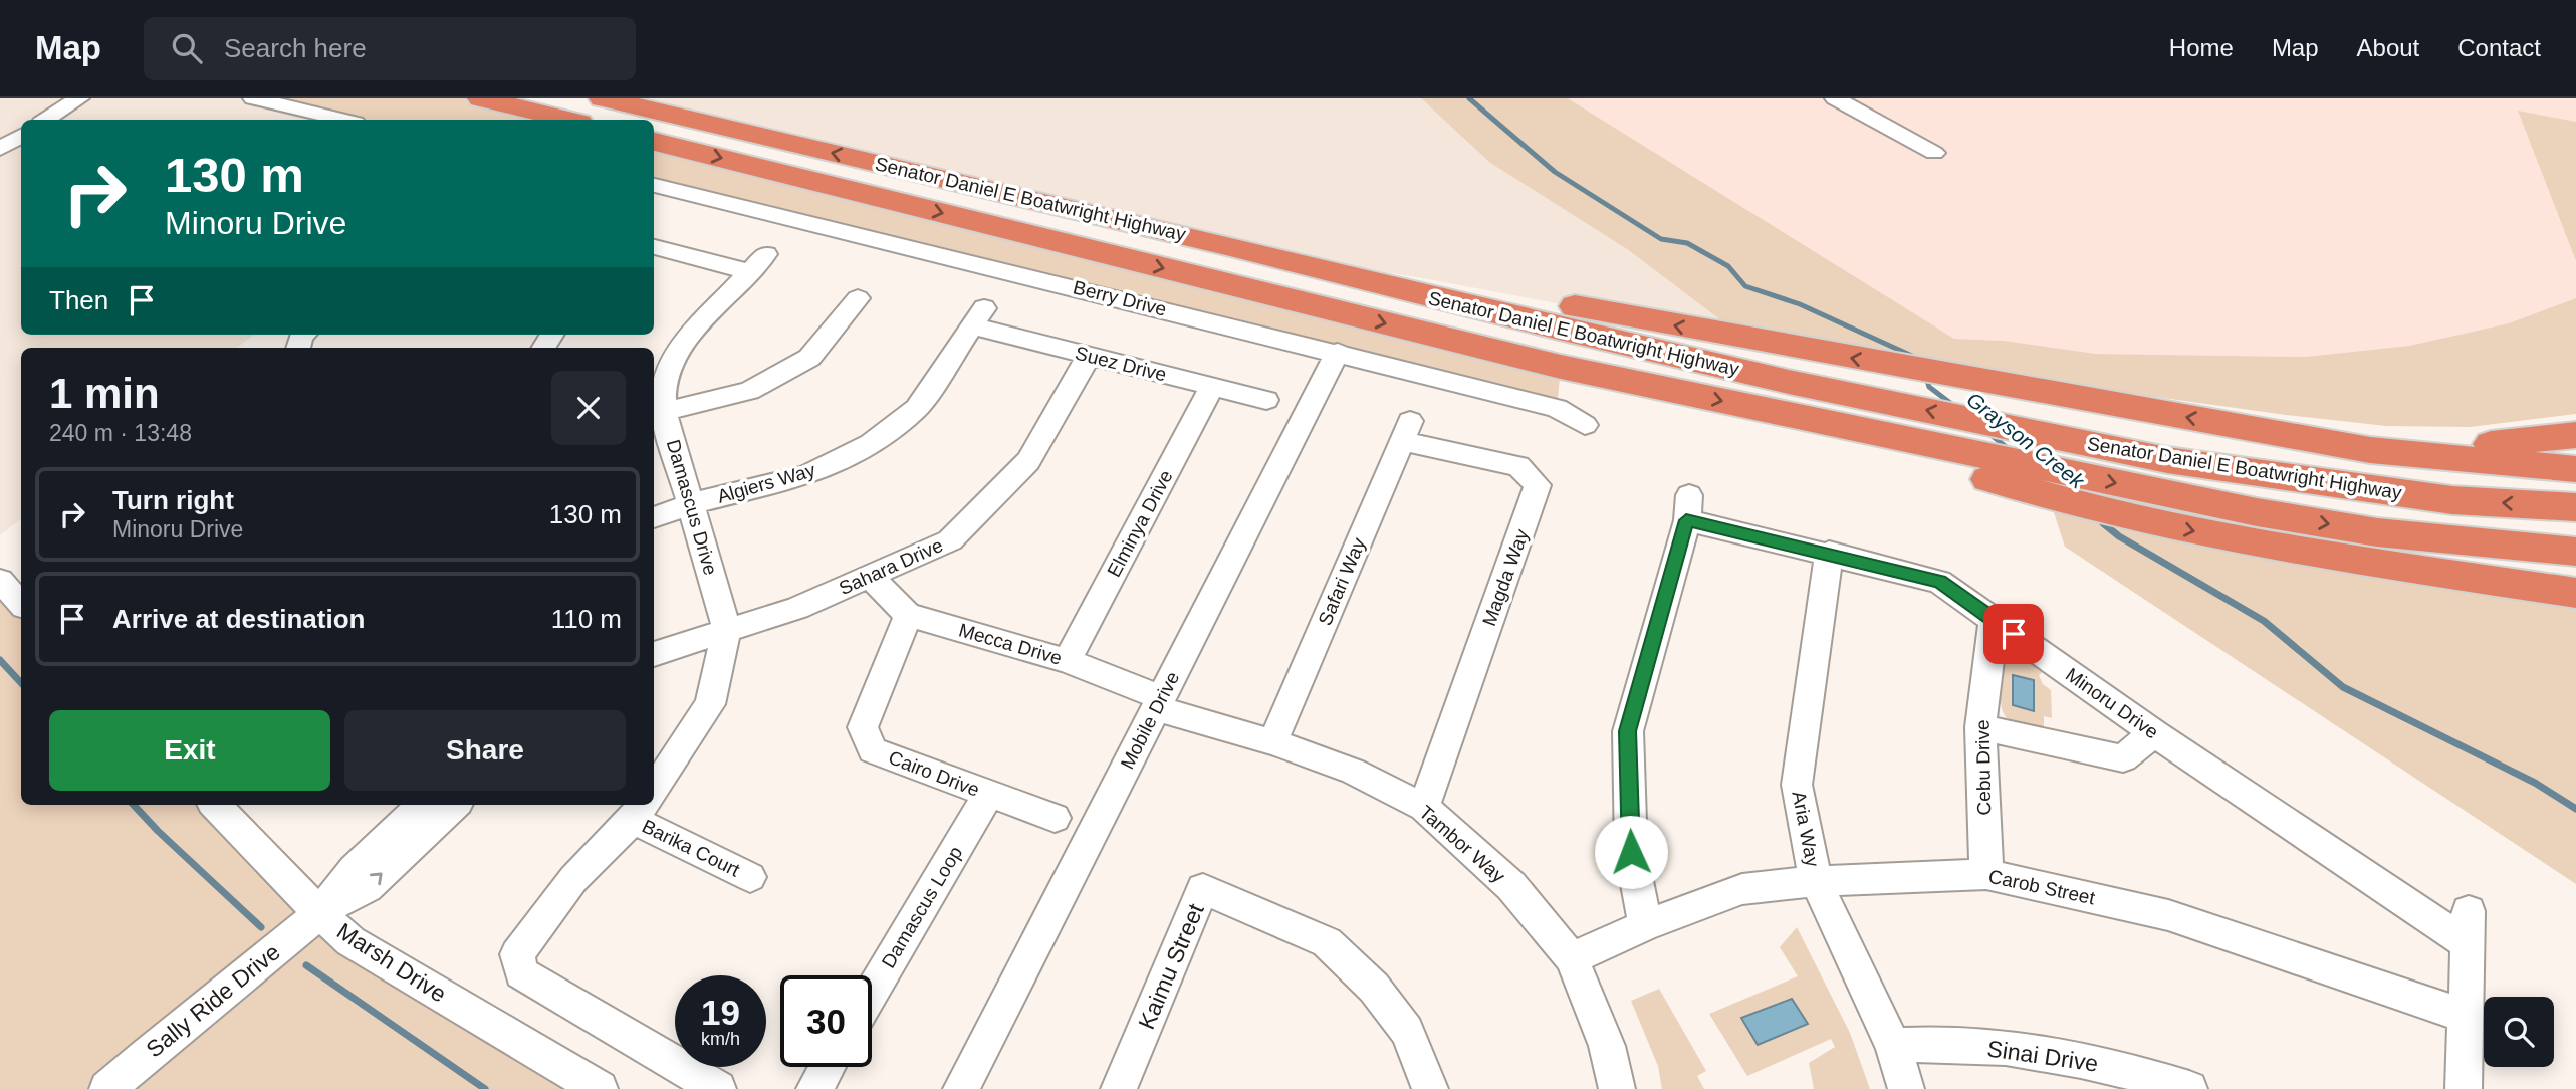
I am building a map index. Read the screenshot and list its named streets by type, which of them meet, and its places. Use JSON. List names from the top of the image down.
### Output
{
  "streets": {
    "highway": ["Senator Daniel E Boatwright Highway"],
    "street": [
      "Berry Drive",
      "Suez Drive",
      "Algiers Way",
      "Damascus Drive",
      "Elminya Drive",
      "Sahara Drive",
      "Magda Way",
      "Safari Way",
      "Mecca Drive",
      "Minoru Drive",
      "Mobile Drive",
      "Cebu Drive",
      "Cairo Drive",
      "Aria Way",
      "Tambor Way",
      "Barika Court",
      "Carob Street",
      "Damascus Loop",
      "Marsh Drive",
      "Kaimu Street",
      "Sally Ride Drive",
      "Sinai Drive"
    ]
  },
  "crossings": [
    ["Berry Drive", "Mobile Drive"],
    ["Suez Drive", "Algiers Way"],
    ["Suez Drive", "Elminya Drive"],
    ["Suez Drive", "Sahara Drive"],
    ["Algiers Way", "Damascus Drive"],
    ["Damascus Drive", "Sahara Drive"],
    ["Elminya Drive", "Mecca Drive"],
    ["Sahara Drive", "Mecca Drive"],
    ["Magda Way", "Safari Way"],
    ["Magda Way", "Tambor Way"],
    ["Safari Way", "Tambor Way"],
    ["Mecca Drive", "Mobile Drive"],
    ["Mecca Drive", "Cairo Drive"],
    ["Mecca Drive", "Tambor Way"],
    ["Minoru Drive", "Cebu Drive"],
    ["Minoru Drive", "Aria Way"],
    ["Minoru Drive", "Carob Street"],
    ["Mobile Drive", "Tambor Way"],
    ["Cebu Drive", "Carob Street"],
    ["Cairo Drive", "Damascus Loop"],
    ["Aria Way", "Carob Street"],
    ["Aria Way", "Sinai Drive"],
    ["Tambor Way", "Carob Street"],
    ["Marsh Drive", "Sally Ride Drive"]
  ],
  "water": ["Grayson Creek"],
  "page": {
    "header": "Map",
    "search": "Search here",
    "nav": [
      "Home",
      "Map",
      "About",
      "Contact"
    ],
    "turn": ["130 m", "Minoru Drive"],
    "then": "Then",
    "heading": ["1 min", "240 m · 13:48"],
    "list": [
      {
        "name": "Turn right",
        "note": "Minoru Drive",
        "value": "130 m"
      },
      {
        "name": "Arrive at destination",
        "value": "110 m"
      }
    ],
    "buttons": ["Exit", "Share"],
    "speed": "19 km/h",
    "limit": "30"
  }
}
